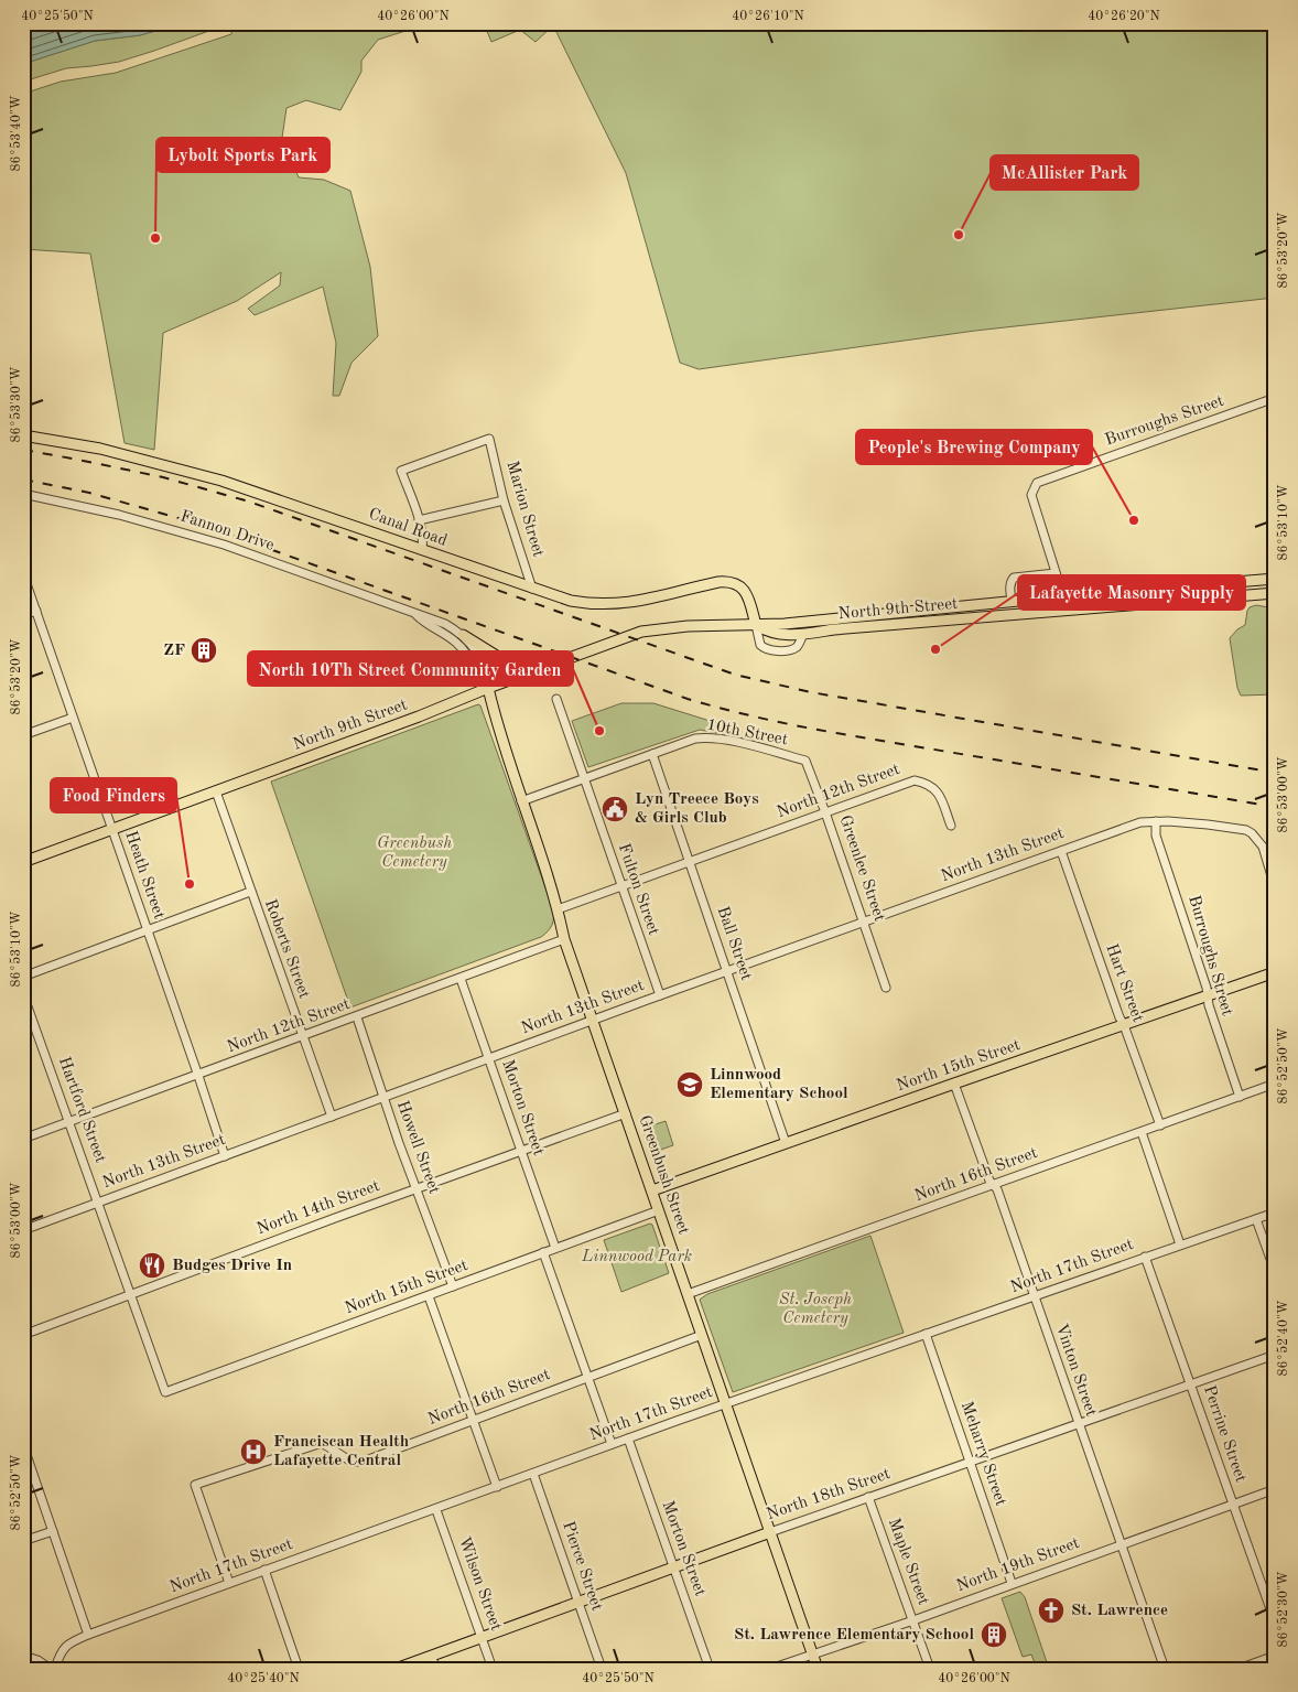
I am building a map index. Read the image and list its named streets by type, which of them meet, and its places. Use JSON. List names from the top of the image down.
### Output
{
  "streets": {
    "main road": [
      "Canal Road",
      "North 9th Street",
      "North 15th Street",
      "Greenbush Street",
      "North 18th Street"
    ],
    "street": [
      "Burroughs Street",
      "Marion Street",
      "Fannon Drive",
      "10th Street",
      "North 12th Street",
      "North 13th Street",
      "Greenlee Street",
      "Heath Street",
      "Fulton Street",
      "Ball Street",
      "Roberts Street",
      "Hart Street",
      "Morton Street",
      "Hartford Street",
      "Howell Street",
      "North 16th Street",
      "North 14th Street",
      "North 17th Street",
      "Vinton Street",
      "Perrine Street",
      "Meharry Street",
      "Maple Street",
      "North 19th Street",
      "Pierce Street",
      "Wilson Street"
    ]
  },
  "crossings": [
    ["Burroughs Street", "North 9th Street"],
    ["Burroughs Street", "North 13th Street"],
    ["Burroughs Street", "North 15th Street"],
    ["Burroughs Street", "North 16th Street"],
    ["Marion Street", "Canal Road"],
    ["Canal Road", "North 9th Street"],
    ["Fannon Drive", "North 9th Street"],
    ["Fannon Drive", "Greenbush Street"],
    ["North 9th Street", "Heath Street"],
    ["North 9th Street", "Roberts Street"],
    ["North 9th Street", "Greenbush Street"],
    ["10th Street", "Greenlee Street"],
    ["10th Street", "Fulton Street"],
    ["10th Street", "Ball Street"],
    ["10th Street", "Greenbush Street"],
    ["North 12th Street", "Greenlee Street"],
    ["North 12th Street", "Heath Street"],
    ["North 12th Street", "Fulton Street"],
    ["North 12th Street", "Ball Street"],
    ["North 12th Street", "Roberts Street"],
    ["North 12th Street", "Morton Street"],
    ["North 12th Street", "Hartford Street"],
    ["North 12th Street", "Howell Street"],
    ["North 12th Street", "Greenbush Street"],
    ["North 13th Street", "Greenlee Street"],
    ["North 13th Street", "Heath Street"],
    ["North 13th Street", "Fulton Street"],
    ["North 13th Street", "Ball Street"],
    ["North 13th Street", "Roberts Street"],
    ["North 13th Street", "Hart Street"],
    ["North 13th Street", "Morton Street"],
    ["North 13th Street", "Hartford Street"],
    ["North 13th Street", "Howell Street"],
    ["North 13th Street", "Greenbush Street"],
    ["Ball Street", "North 15th Street"],
    ["Hart Street", "North 15th Street"],
    ["Hart Street", "North 16th Street"],
    ["North 15th Street", "Morton Street"],
    ["North 15th Street", "Hartford Street"],
    ["North 15th Street", "Howell Street"],
    ["North 15th Street", "Greenbush Street"],
    ["North 15th Street", "Vinton Street"],
    ["Morton Street", "North 14th Street"],
    ["Morton Street", "North 17th Street"],
    ["Morton Street", "North 18th Street"],
    ["Hartford Street", "North 14th Street"],
    ["Howell Street", "North 14th Street"],
    ["Greenbush Street", "North 16th Street"],
    ["Greenbush Street", "North 14th Street"],
    ["Greenbush Street", "North 17th Street"],
    ["Greenbush Street", "North 18th Street"],
    ["Greenbush Street", "North 19th Street"],
    ["North 16th Street", "North 17th Street"],
    ["North 16th Street", "Vinton Street"],
    ["North 17th Street", "Vinton Street"],
    ["North 17th Street", "Perrine Street"],
    ["North 17th Street", "Meharry Street"],
    ["North 17th Street", "Pierce Street"],
    ["North 17th Street", "Wilson Street"],
    ["Vinton Street", "North 18th Street"],
    ["Vinton Street", "North 19th Street"],
    ["Perrine Street", "North 18th Street"],
    ["Perrine Street", "North 19th Street"],
    ["Meharry Street", "North 18th Street"],
    ["Meharry Street", "North 19th Street"],
    ["North 18th Street", "Maple Street"],
    ["North 18th Street", "Pierce Street"],
    ["North 18th Street", "Wilson Street"],
    ["Maple Street", "North 19th Street"]
  ],
  "parks": ["Greenbush Cemetery", "Linnwood Park", "St. Joseph Cemetery"],
  "places": {
    "other": [
      "McAllister Park",
      "Lybolt Sports Park",
      "People's Brewing Company",
      "Lafayette Masonry Supply",
      "North 10Th Street Community Garden",
      "Food Finders"
    ],
    "building": ["ZF", "St. Lawrence Elementary School"],
    "public building": ["Lyn Treece Boys & Girls Club"],
    "school or university": ["Linnwood Elementary School"],
    "restaurant": ["Budges Drive In"],
    "hospital": ["Franciscan Health Lafayette Central"],
    "church": ["St. Lawrence"]
  },
  "coordinates": [
    "40°25'50\"N",
    "40°26'00\"N",
    "40°26'10\"N",
    "40°26'20\"N",
    "86°53'40\"W",
    "86°53'20\"W",
    "86°53'30\"W",
    "86°53'10\"W",
    "86°53'00\"W",
    "86°52'50\"W",
    "86°52'40\"W",
    "86°52'30\"W",
    "40°25'40\"N"
  ]
}
